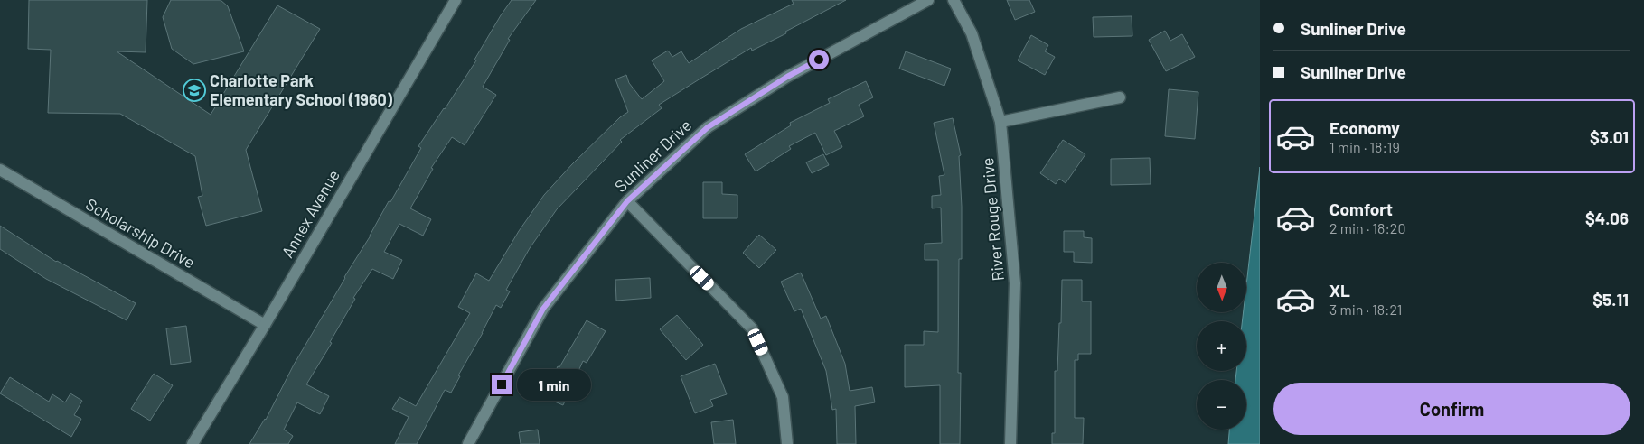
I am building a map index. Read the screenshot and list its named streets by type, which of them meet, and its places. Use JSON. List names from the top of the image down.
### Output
{
  "streets": {
    "street": [
      "Sunliner Drive",
      "Annex Avenue",
      "River Rouge Drive",
      "Scholarship Drive"
    ]
  },
  "crossings": [
    ["Annex Avenue", "Scholarship Drive"]
  ],
  "places": {
    "school or university": ["Charlotte Park Elementary School (1960)"]
  },
  "north": "bottom",
  "page": {
    "banner": ["Sunliner Drive", "Sunliner Drive"],
    "list": [
      {
        "name": "Economy",
        "note": "1 min · 18:19",
        "value": "$3.01"
      },
      {
        "name": "Comfort",
        "note": "2 min · 18:20",
        "value": "$4.06"
      },
      {
        "name": "XL",
        "note": "3 min · 18:21",
        "value": "$5.11"
      }
    ],
    "map_buttons": ["+", "−"],
    "bubble": "1 min",
    "buttons": "Confirm"
  }
}
